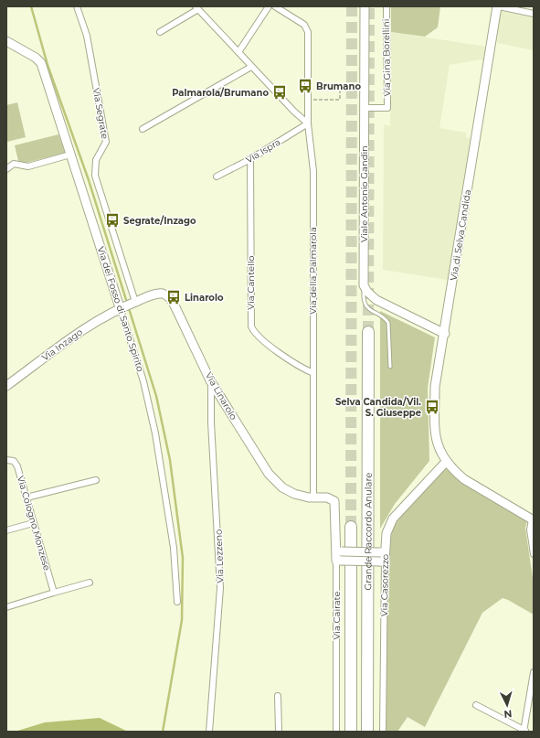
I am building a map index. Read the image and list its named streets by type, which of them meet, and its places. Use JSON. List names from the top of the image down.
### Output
{
  "streets": {
    "highway": ["Grande Raccordo Anulare"],
    "street": [
      "Via Gina Borellini",
      "Via Segrate",
      "Via Ispra",
      "Viale Antonio Gandin",
      "Via di Selva Candida",
      "Via della Palmarola",
      "Via Cantello",
      "Via del Fosso di Santo Spirito",
      "Via Inzago",
      "Via Linarolo",
      "Via Cologno Monzese",
      "Via Lezzeno",
      "Via Casorezzo",
      "Via Cairate"
    ]
  },
  "crossings": [
    ["Via Gina Borellini", "Viale Antonio Gandin"],
    ["Via Segrate", "Via Linarolo"],
    ["Via Ispra", "Via della Palmarola"],
    ["Via Ispra", "Via Cantello"],
    ["Via di Selva Candida", "Via Casorezzo"],
    ["Via della Palmarola", "Via Cantello"],
    ["Via della Palmarola", "Via Linarolo"],
    ["Via del Fosso di Santo Spirito", "Via Inzago"],
    ["Via del Fosso di Santo Spirito", "Via Linarolo"],
    ["Via Inzago", "Via Linarolo"],
    ["Via Linarolo", "Via Lezzeno"],
    ["Via Linarolo", "Via Cairate"]
  ],
  "places": {
    "bus stop": [
      "Brumano",
      "Palmarola/Brumano",
      "Segrate/Inzago",
      "Linarolo",
      "Selva Candida/Vil. S. Giuseppe"
    ]
  },
  "north": "bottom"
}
